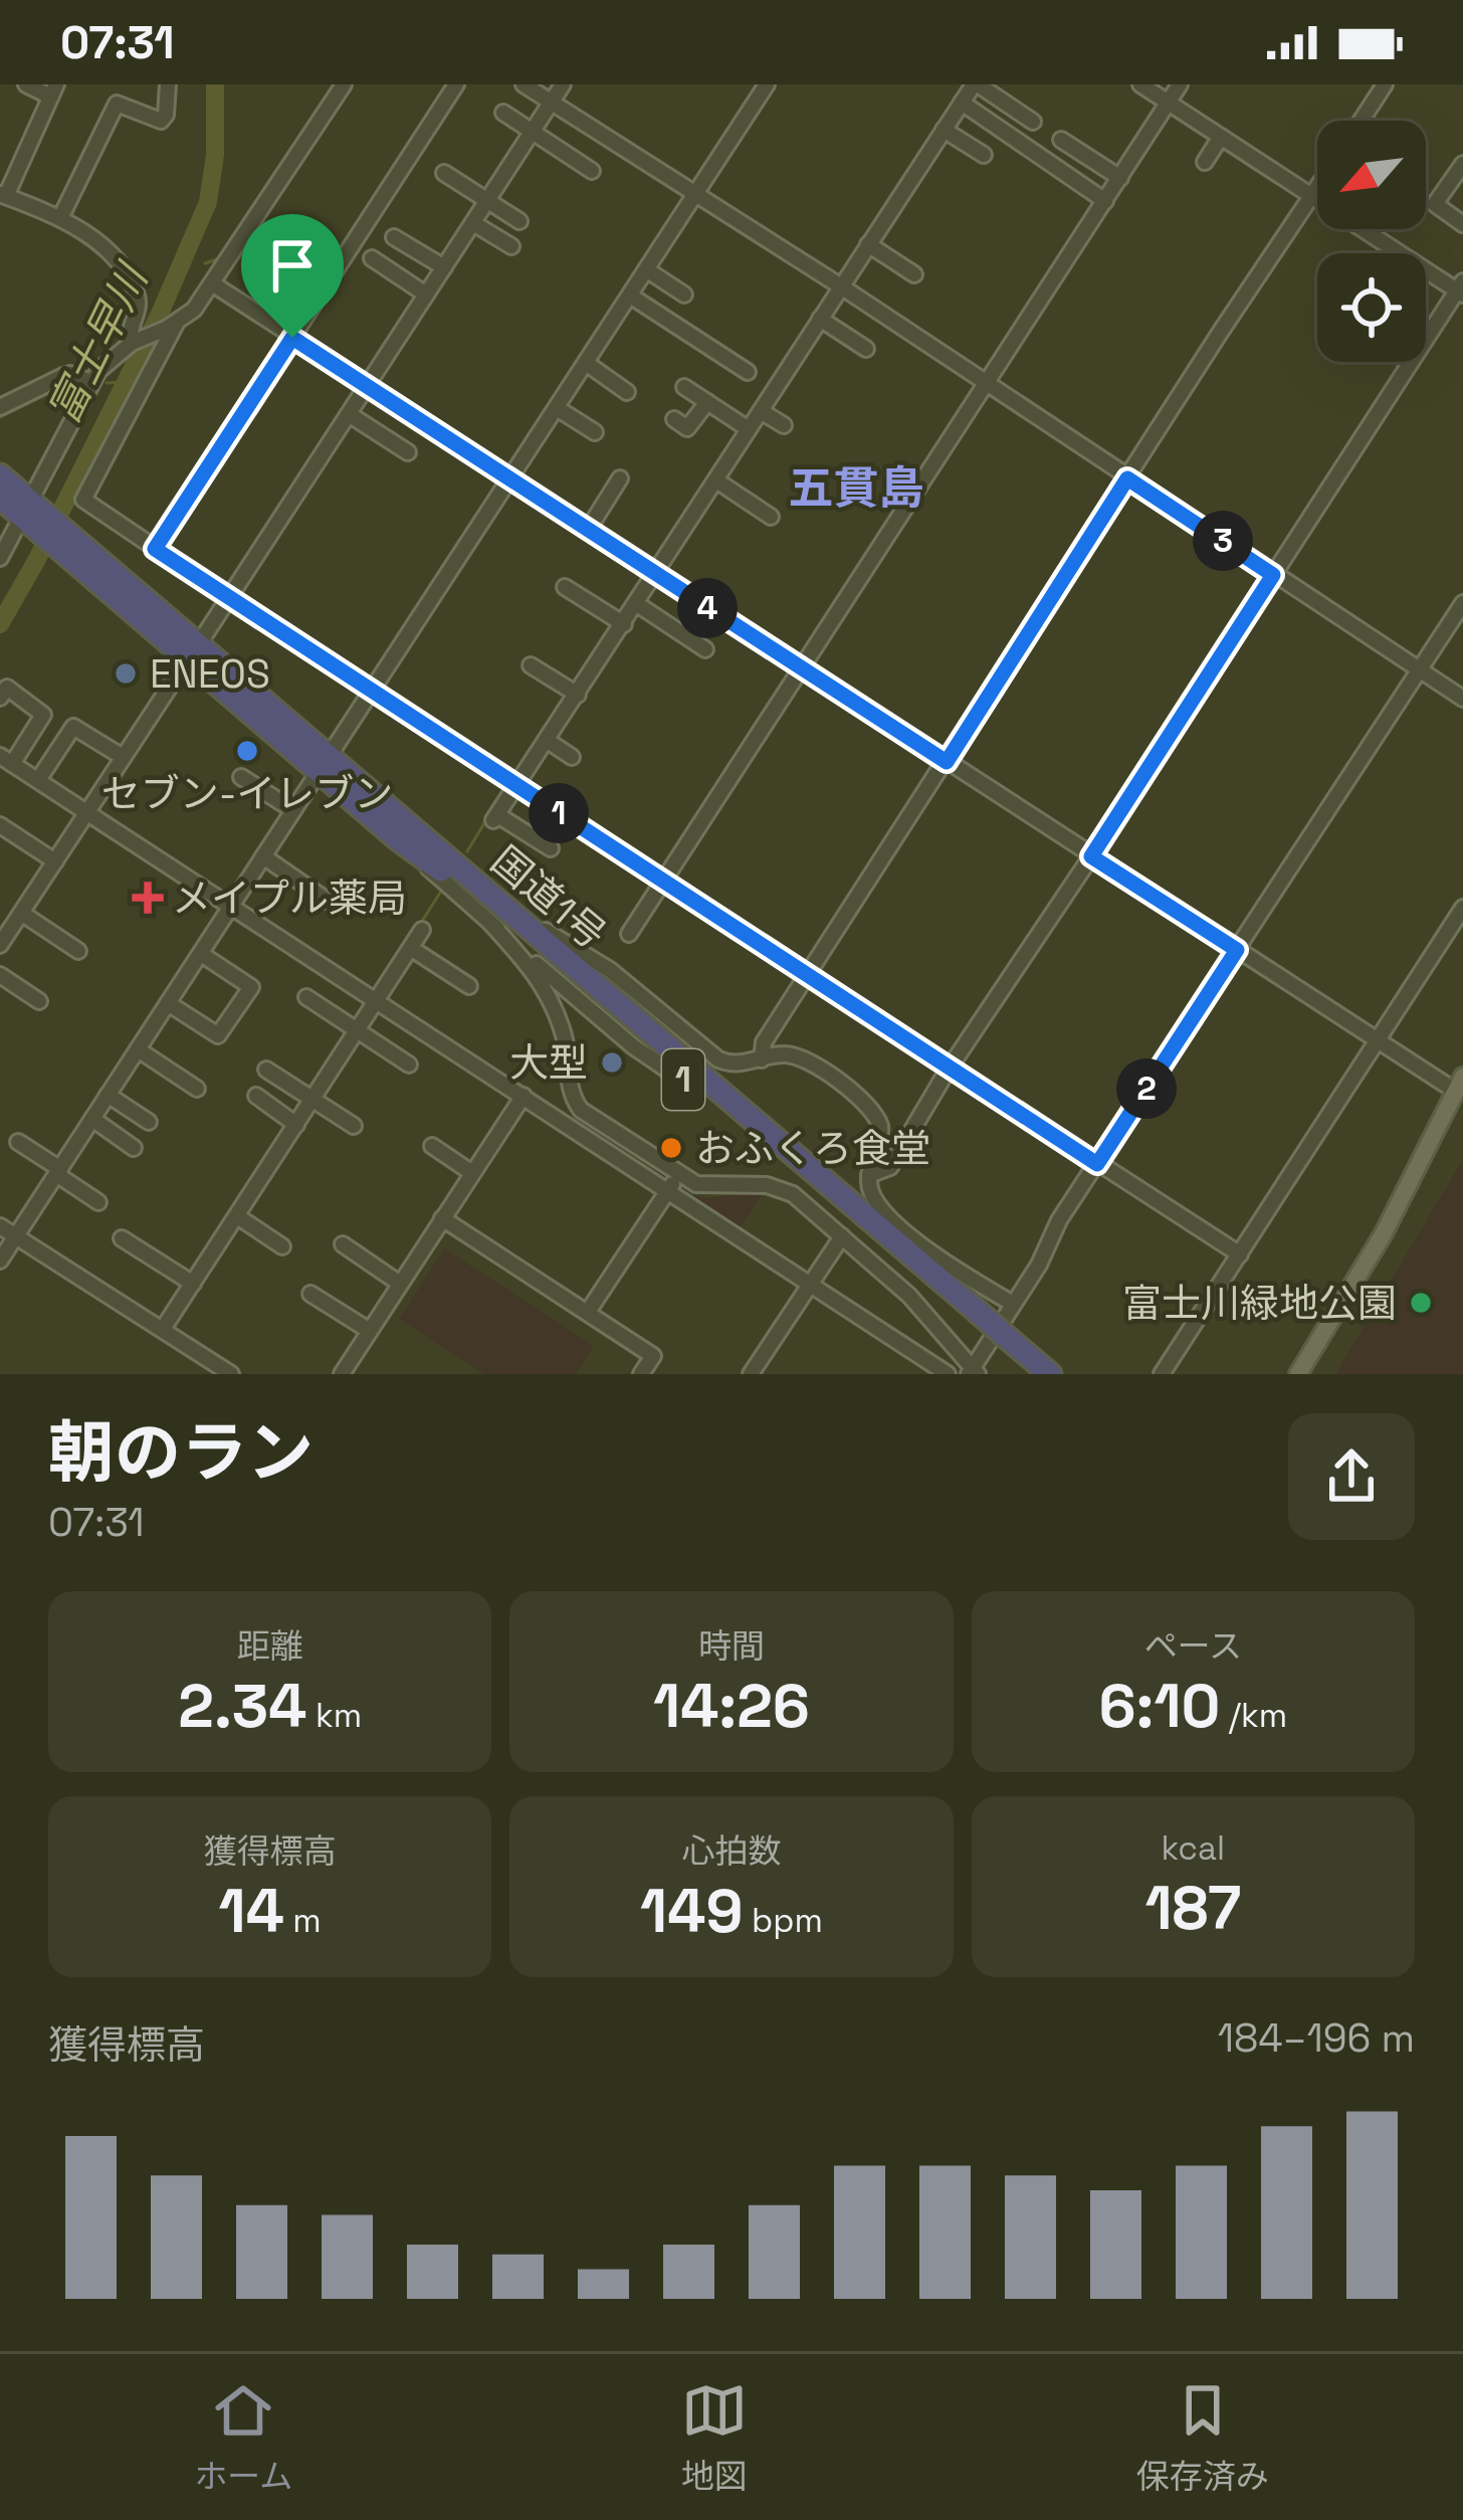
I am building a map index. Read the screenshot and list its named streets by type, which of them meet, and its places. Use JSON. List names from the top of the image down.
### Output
{
  "streets": {
    "highway": ["国道1号", "1"]
  },
  "districts": ["五貫島"],
  "water": ["富士早川"],
  "places": {
    "other": [
      "ENEOS",
      "セブン-イレブン",
      "大型",
      "おふくろ食堂",
      "富士川緑地公園"
    ],
    "health": ["メイプル薬局"]
  },
  "north": "bottom left",
  "page": {
    "status": "07:31",
    "pins": [
      "3",
      "4",
      "1",
      "2"
    ],
    "heading": ["朝のラン", "07:31"],
    "stats": [
      ["距離", "2.34 km"],
      ["時間", "14:26"],
      ["ペース", "6:10 /km"],
      ["獲得標高", "14 m"],
      ["心拍数", "149 bpm"],
      ["kcal", "187"]
    ],
    "chart": ["獲得標高", "184–196 m"],
    "tabs": ["ホーム", "地図", "保存済み"]
  }
}
